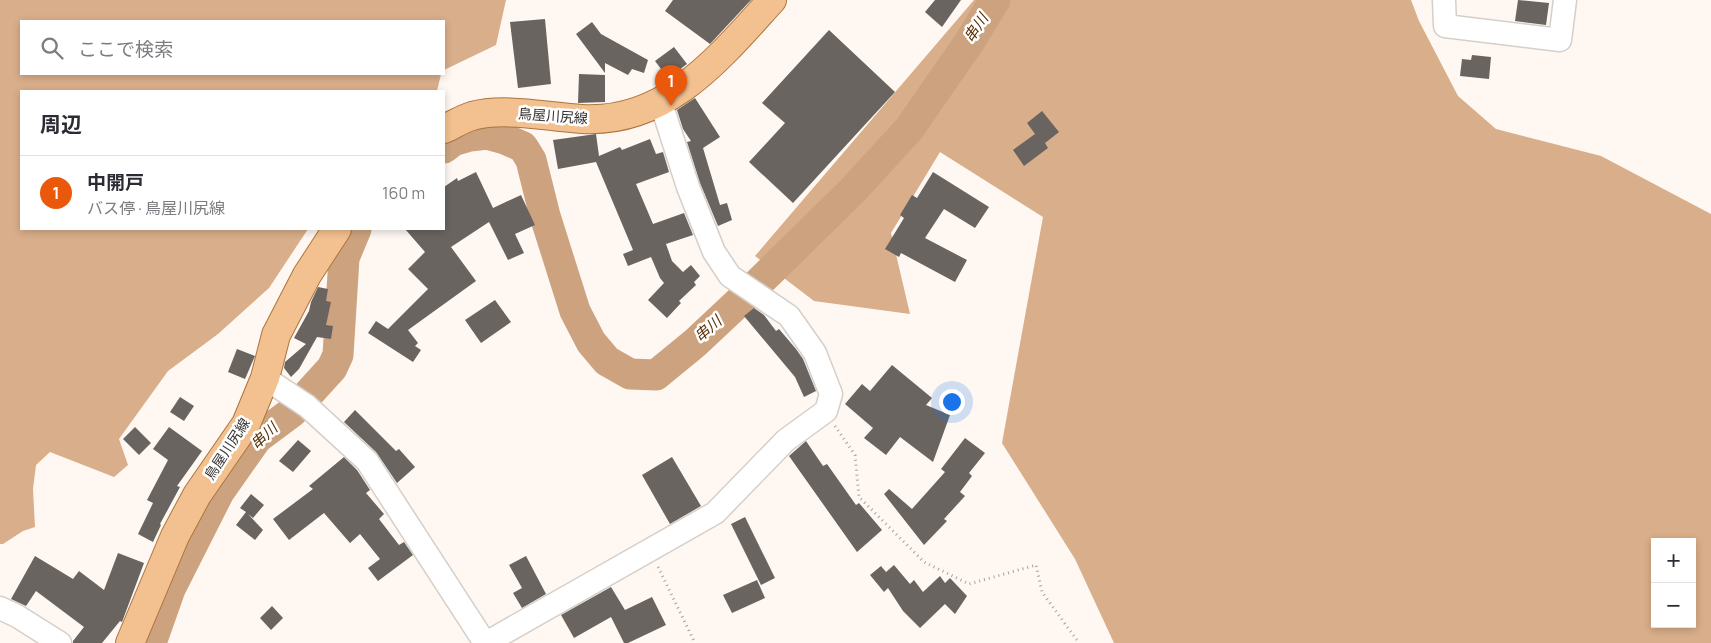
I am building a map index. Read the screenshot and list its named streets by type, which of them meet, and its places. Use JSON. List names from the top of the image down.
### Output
{
  "streets": {
    "main road": ["鳥屋川尻線"]
  },
  "water": ["串川"],
  "page": {
    "search": "ここで検索",
    "pins": "1",
    "heading": "周辺",
    "list": [
      {
        "mark": "1",
        "name": "中開戸",
        "note": "バス停 · 鳥屋川尻線",
        "value": "160 m"
      }
    ],
    "map_buttons": ["+", "−"]
  }
}
